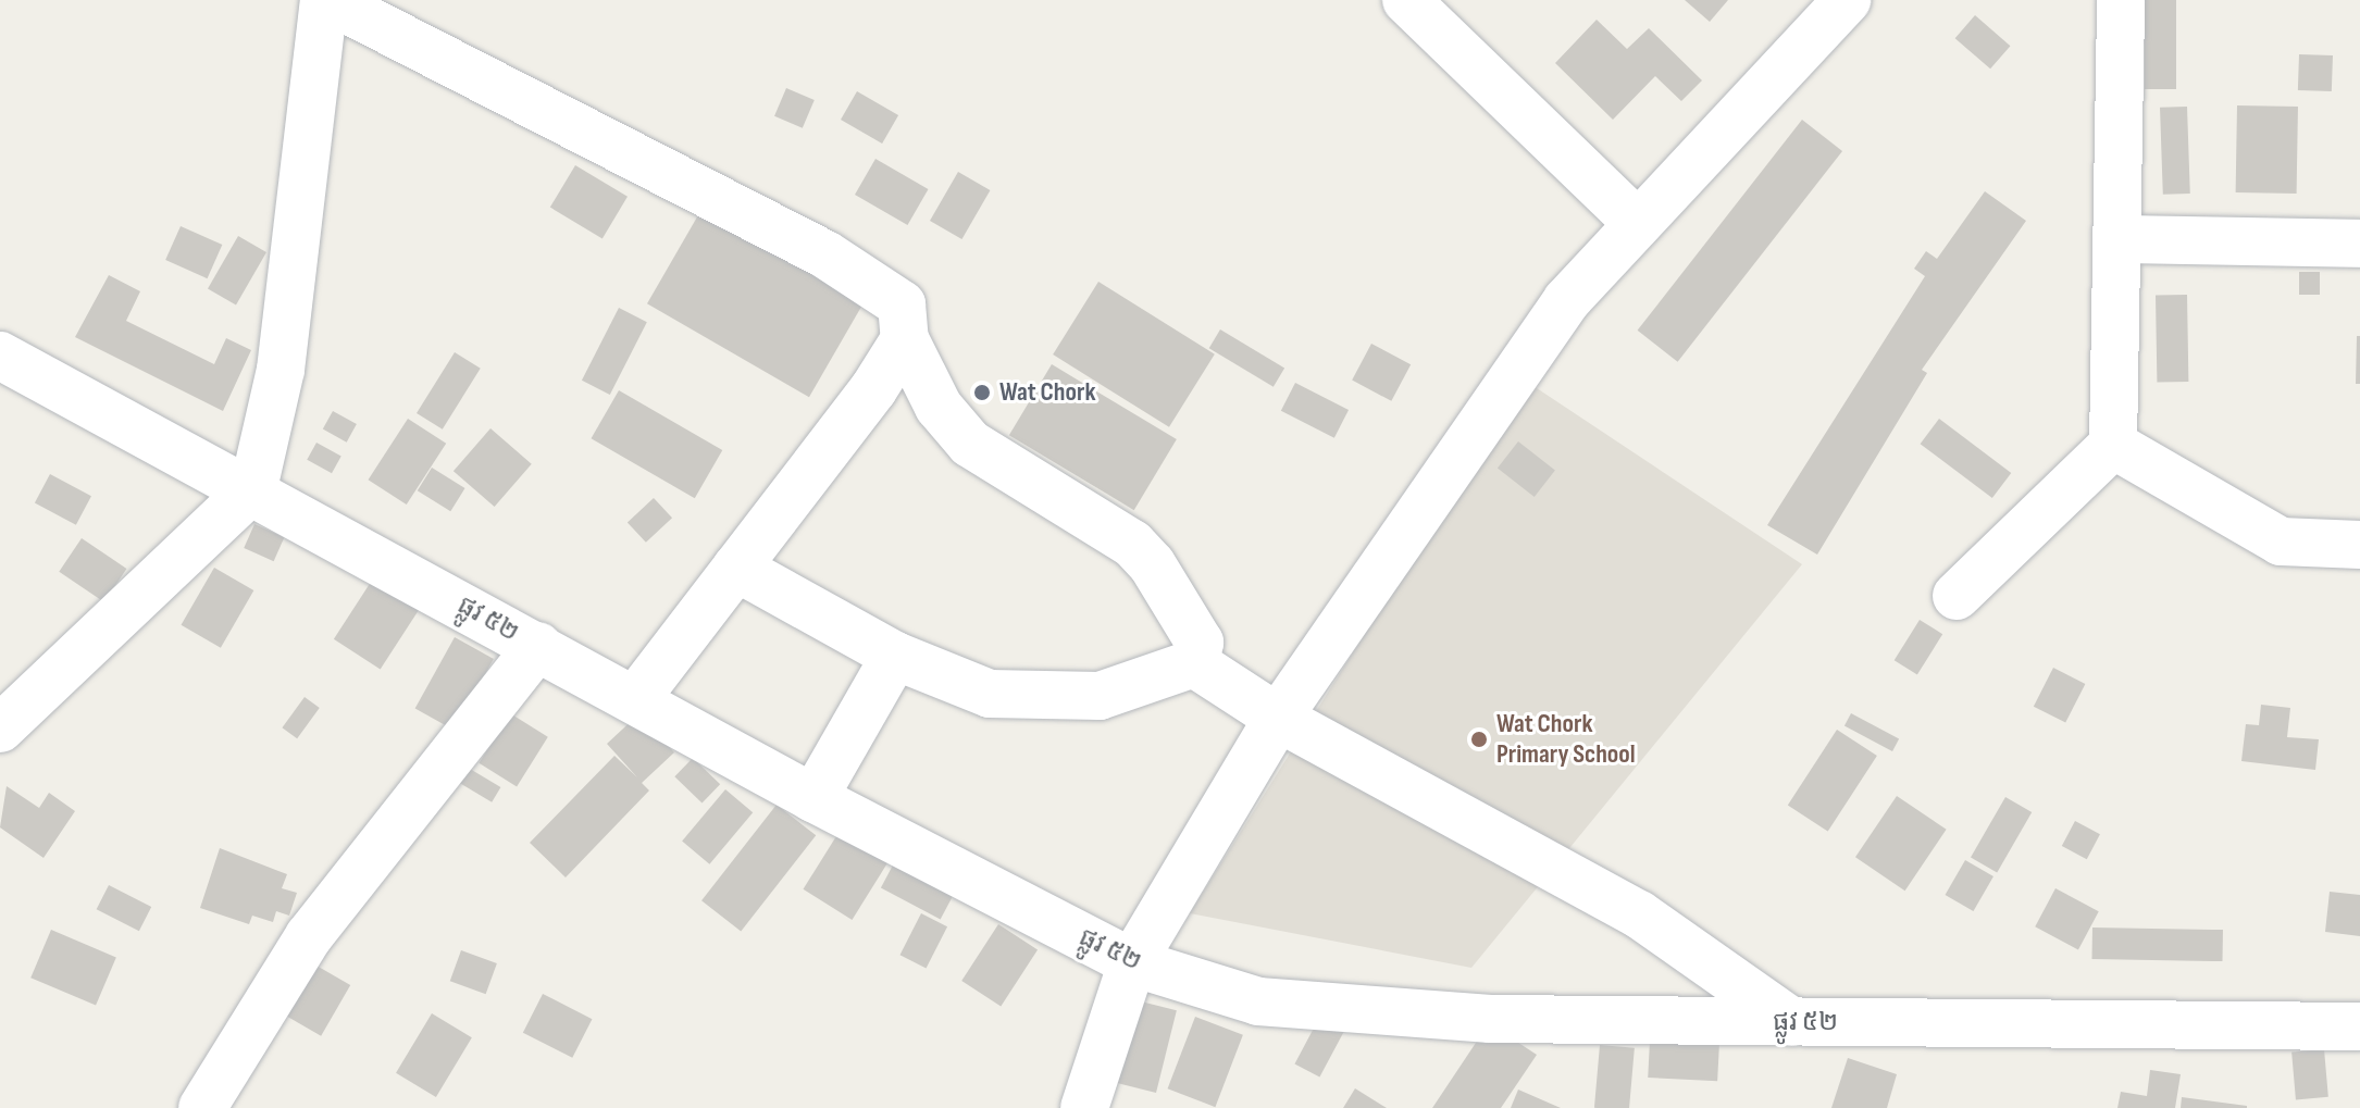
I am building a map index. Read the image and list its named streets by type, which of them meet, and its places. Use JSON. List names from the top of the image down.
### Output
{
  "streets": {
    "street": ["ផ្លូវ ៥២"]
  },
  "places": ["Wat Chork", "Wat Chork Primary School"]
}
